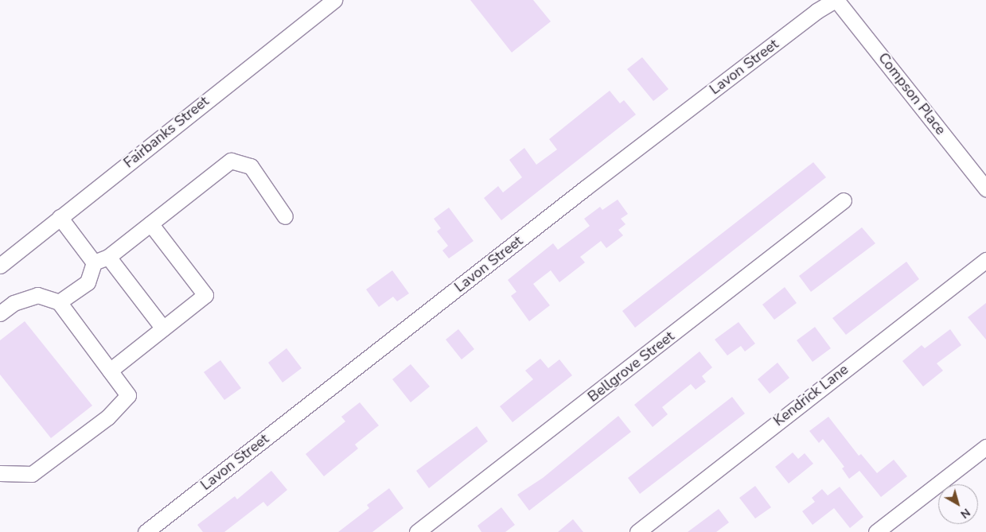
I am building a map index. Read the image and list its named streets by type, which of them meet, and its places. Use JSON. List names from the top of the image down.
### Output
{
  "streets": {
    "street": [
      "Lavon Street",
      "Compson Place",
      "Fairbanks Street",
      "Bellgrove Street",
      "Kendrick Lane"
    ]
  },
  "crossings": [
    ["Lavon Street", "Compson Place"]
  ],
  "north": "bottom right"
}
